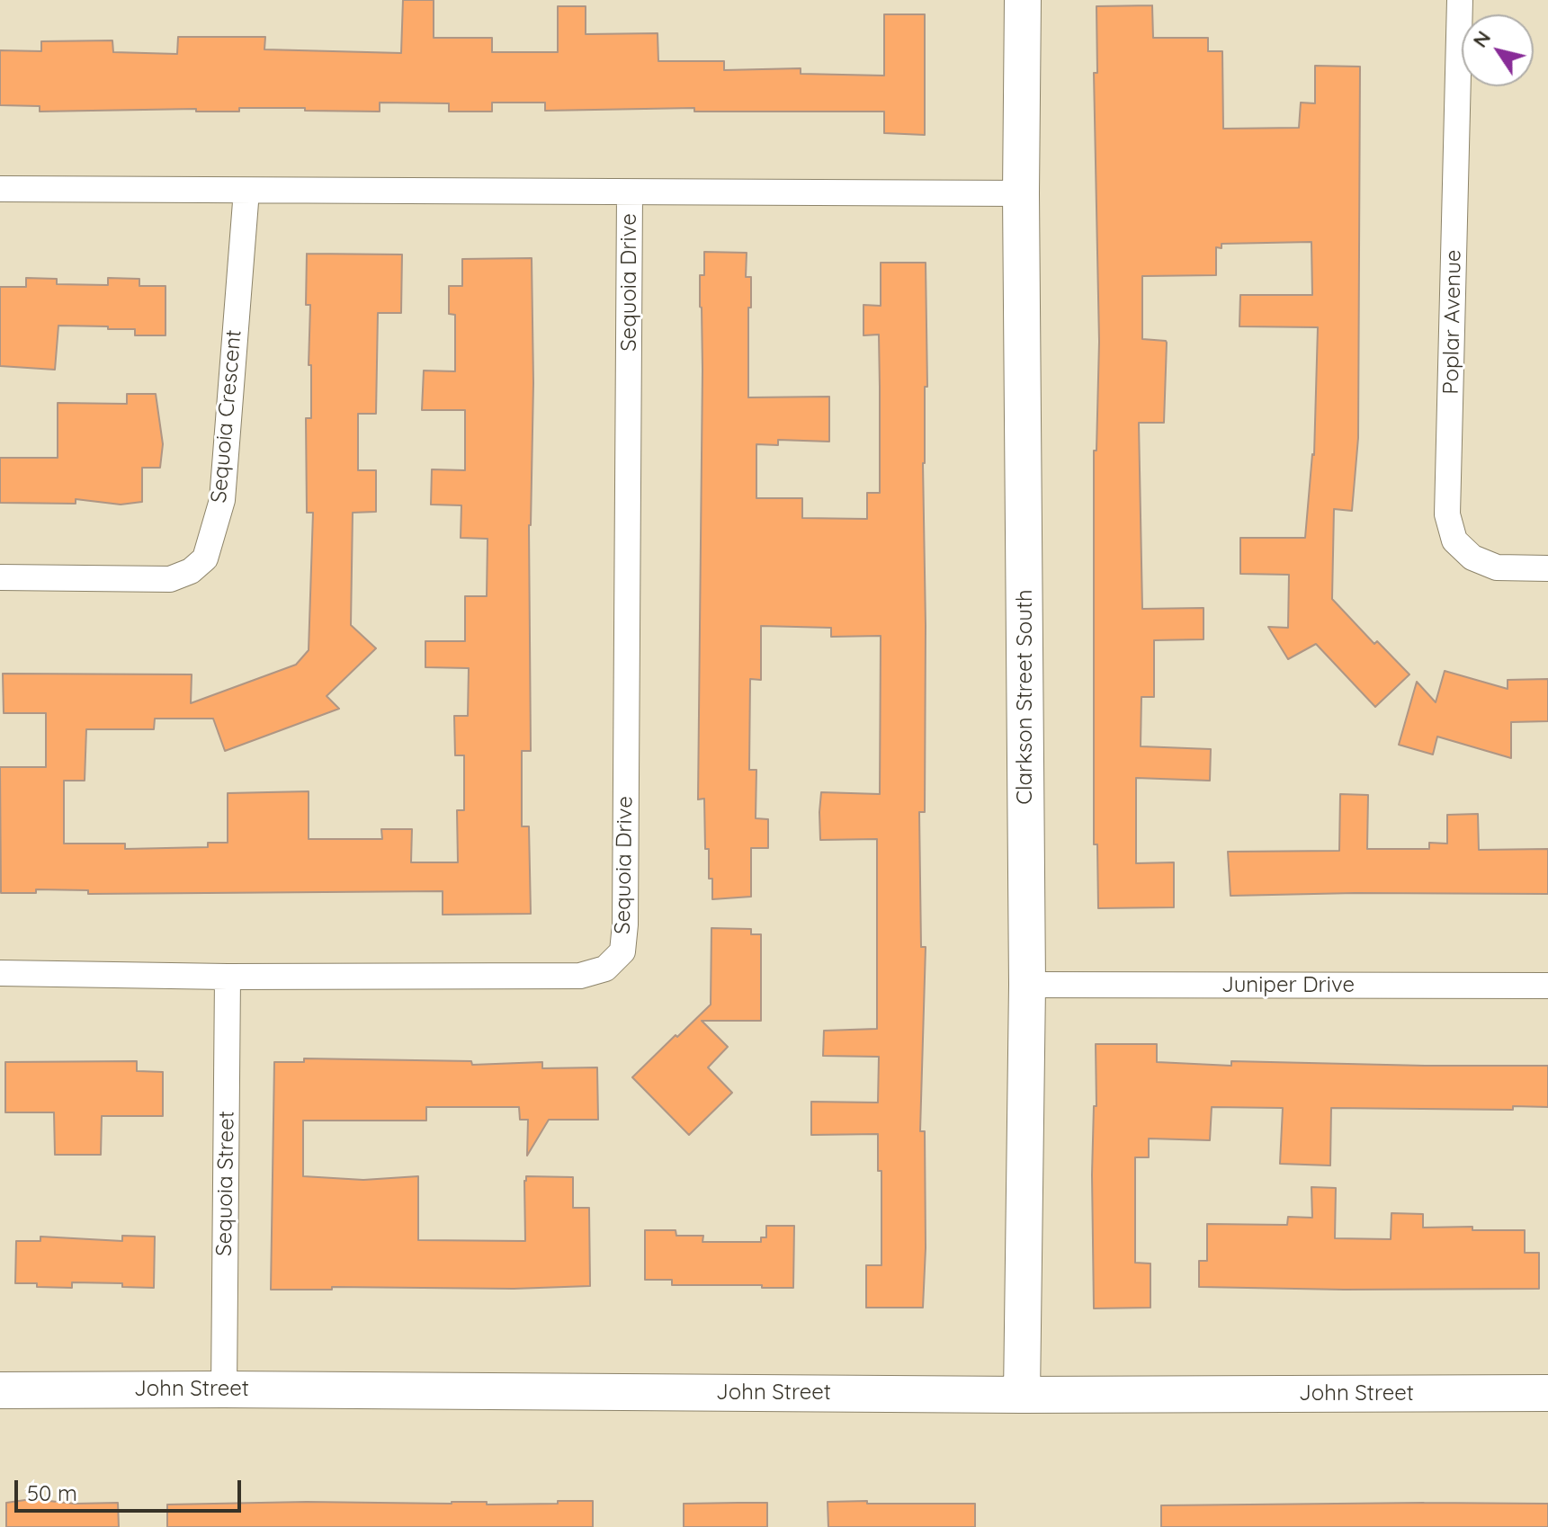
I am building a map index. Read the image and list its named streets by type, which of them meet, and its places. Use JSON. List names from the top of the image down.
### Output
{
  "streets": {
    "main road": ["Clarkson Street South", "John Street"],
    "street": [
      "Sequoia Drive",
      "Poplar Avenue",
      "Sequoia Crescent",
      "Juniper Drive",
      "Sequoia Street"
    ]
  },
  "crossings": [
    ["Sequoia Drive", "Sequoia Crescent"],
    ["Sequoia Drive", "Clarkson Street South"],
    ["Sequoia Drive", "Sequoia Street"],
    ["Clarkson Street South", "Juniper Drive"],
    ["Clarkson Street South", "John Street"],
    ["Sequoia Street", "John Street"]
  ],
  "scale_bar": "50 m",
  "north": "top left"
}
